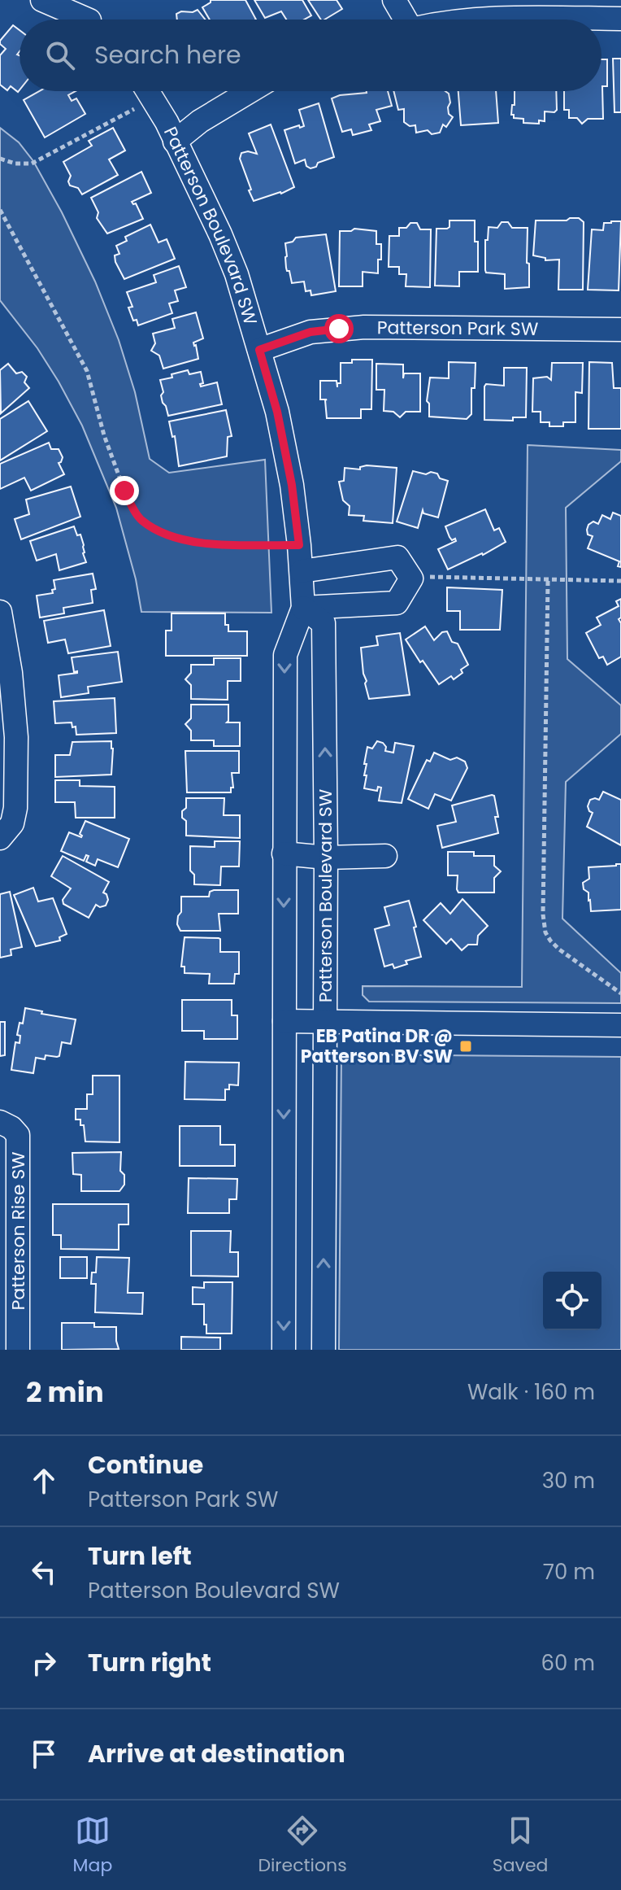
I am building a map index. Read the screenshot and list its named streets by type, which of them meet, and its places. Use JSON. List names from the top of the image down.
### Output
{
  "streets": {
    "street": ["Patterson Boulevard SW", "Patterson Park SW", "Patterson Rise SW"]
  },
  "crossings": [
    ["Patterson Boulevard SW", "Patterson Park SW"]
  ],
  "places": {
    "transit": ["EB Patina DR @ Patterson BV SW"]
  },
  "page": {
    "search": "Search here",
    "heading": ["2 min", "Walk · 160 m"],
    "list": [
      ["Continue", "Patterson Park SW", "30 m"],
      ["Turn left", "Patterson Boulevard SW", "70 m"],
      ["Turn right", "60 m"],
      "Arrive at destination"
    ],
    "nav": ["Map", "Directions", "Saved"]
  }
}
